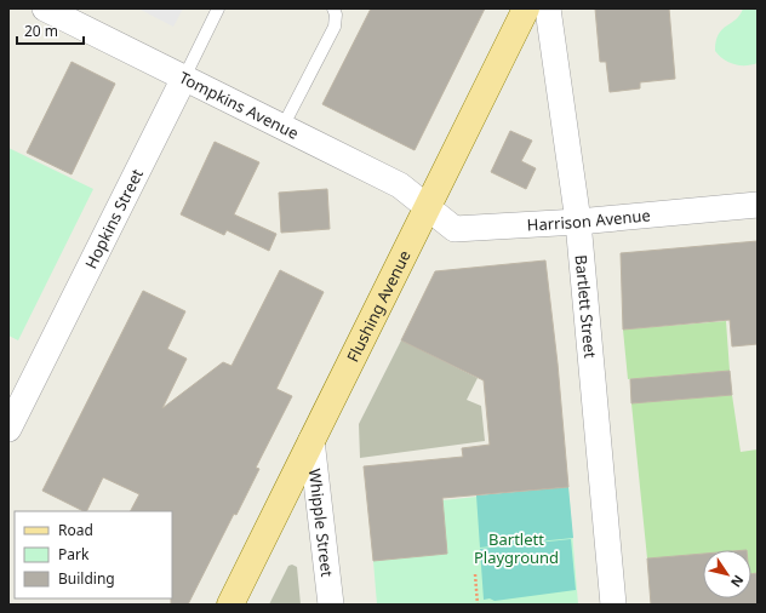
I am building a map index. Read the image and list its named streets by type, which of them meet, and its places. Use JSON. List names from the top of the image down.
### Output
{
  "streets": {
    "main road": ["Flushing Avenue"],
    "street": [
      "Tompkins Avenue",
      "Hopkins Street",
      "Harrison Avenue",
      "Bartlett Street",
      "Whipple Street"
    ]
  },
  "crossings": [
    ["Tompkins Avenue", "Hopkins Street"],
    ["Tompkins Avenue", "Harrison Avenue"],
    ["Tompkins Avenue", "Flushing Avenue"],
    ["Harrison Avenue", "Flushing Avenue"],
    ["Harrison Avenue", "Bartlett Street"],
    ["Flushing Avenue", "Whipple Street"]
  ],
  "parks": ["Bartlett Playground"],
  "legend": ["Road", "Park", "Building"],
  "scale_bar": "20 m",
  "north": "bottom right"
}
